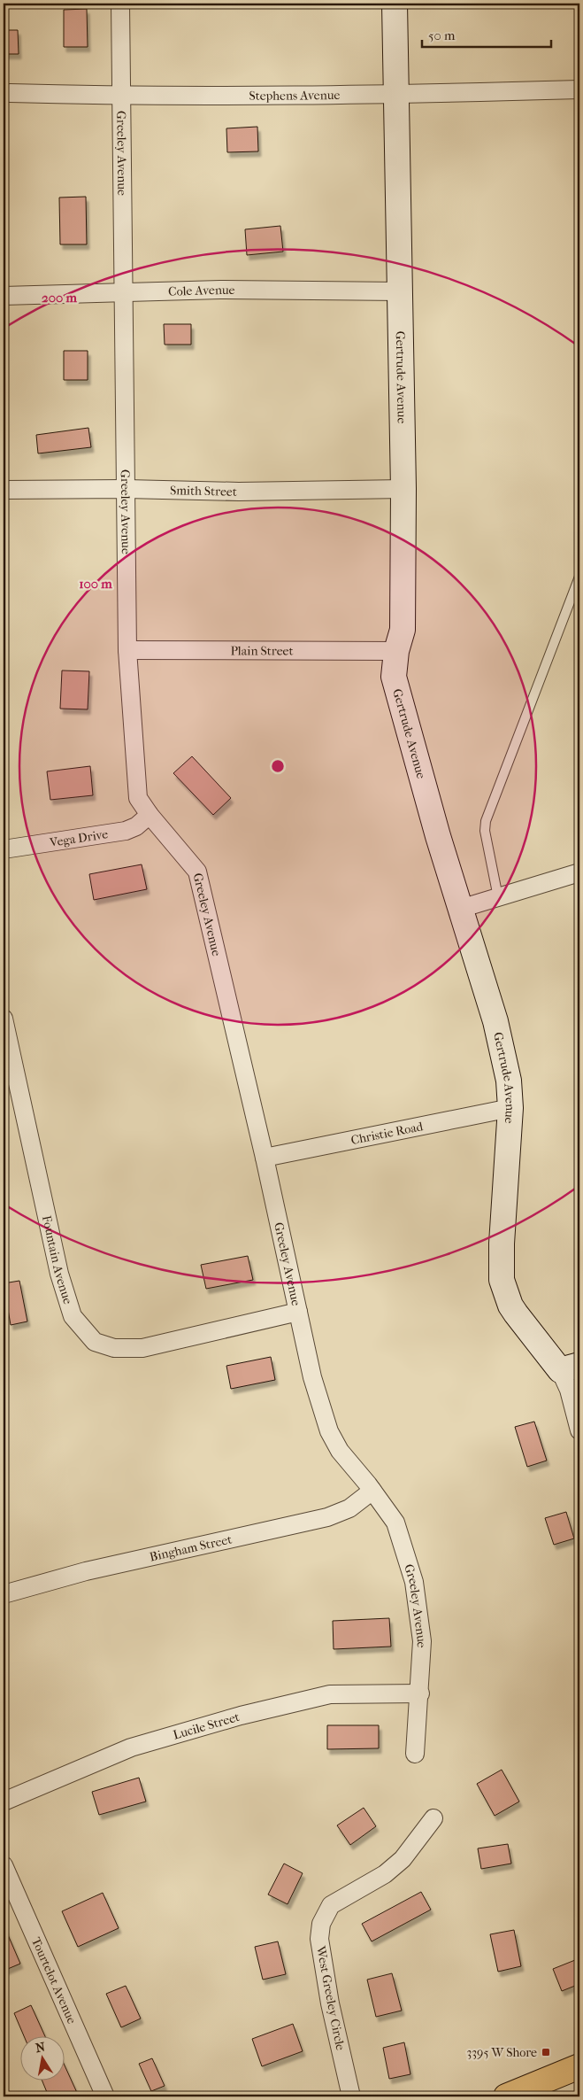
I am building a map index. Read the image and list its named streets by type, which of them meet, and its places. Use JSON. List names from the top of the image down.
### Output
{
  "streets": {
    "street": [
      "Stephens Avenue",
      "Greeley Avenue",
      "Cole Avenue",
      "Gertrude Avenue",
      "Smith Street",
      "Plain Street",
      "Vega Drive",
      "Christie Road",
      "Fountain Avenue",
      "Bingham Street",
      "Lucile Street",
      "Tourtelot Avenue",
      "West Greeley Circle"
    ]
  },
  "crossings": [
    ["Stephens Avenue", "Greeley Avenue"],
    ["Stephens Avenue", "Gertrude Avenue"],
    ["Greeley Avenue", "Cole Avenue"],
    ["Greeley Avenue", "Smith Street"],
    ["Greeley Avenue", "Plain Street"],
    ["Greeley Avenue", "Vega Drive"],
    ["Greeley Avenue", "Christie Road"],
    ["Greeley Avenue", "Fountain Avenue"],
    ["Greeley Avenue", "Bingham Street"],
    ["Greeley Avenue", "Lucile Street"],
    ["Cole Avenue", "Gertrude Avenue"],
    ["Gertrude Avenue", "Smith Street"],
    ["Gertrude Avenue", "Plain Street"],
    ["Gertrude Avenue", "Christie Road"]
  ],
  "places": {
    "transit": ["3395 W Shore"]
  },
  "scale_bar": "50 m",
  "north": "top",
  "rings": ["200 m", "100 m"]
}
